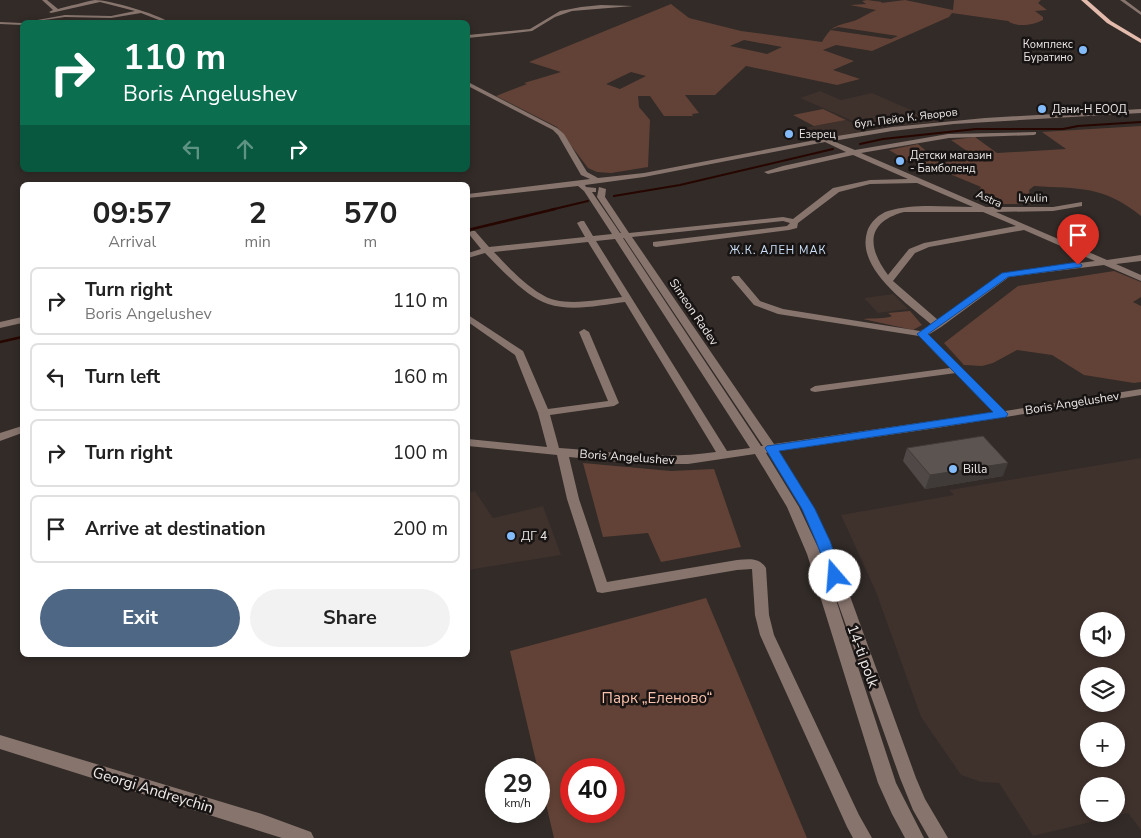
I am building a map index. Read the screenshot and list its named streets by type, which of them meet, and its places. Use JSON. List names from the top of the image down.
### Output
{
  "streets": {
    "street": [
      "бул. Пейо К. Яворов",
      "Lyulin",
      "Astra",
      "Simeon Radev",
      "Boris Angelushev",
      "14-ti polk",
      "Georgi Andreychin"
    ]
  },
  "crossings": [
    ["бул. Пейо К. Яворов", "Astra"],
    ["бул. Пейо К. Яворов", "Simeon Radev"],
    ["Lyulin", "Astra"],
    ["Simeon Radev", "Boris Angelushev"],
    ["Simeon Radev", "14-ti polk"],
    ["Boris Angelushev", "14-ti polk"]
  ],
  "districts": ["Ж.К. АЛЕН МАК"],
  "parks": ["Парк „Еленово“"],
  "places": [
    "Комплекс Буратино",
    "Дани-Н ЕООД",
    "Езерец",
    "Детски магазин - Бамболенд",
    "Billa",
    "ДГ 4"
  ],
  "page": {
    "turn": ["110 m", "Boris Angelushev"],
    "eta": [
      "09:57",
      "Arrival",
      "2",
      "min",
      "570",
      "m"
    ],
    "list": [
      {
        "name": "Turn right",
        "note": "Boris Angelushev",
        "value": "110 m"
      },
      {
        "name": "Turn left",
        "value": "160 m"
      },
      {
        "name": "Turn right",
        "value": "100 m"
      },
      {
        "name": "Arrive at destination",
        "value": "200 m"
      }
    ],
    "buttons": ["Exit", "Share"],
    "map_buttons": ["+", "−"],
    "speed": "29 km/h",
    "limit": "40"
  }
}
